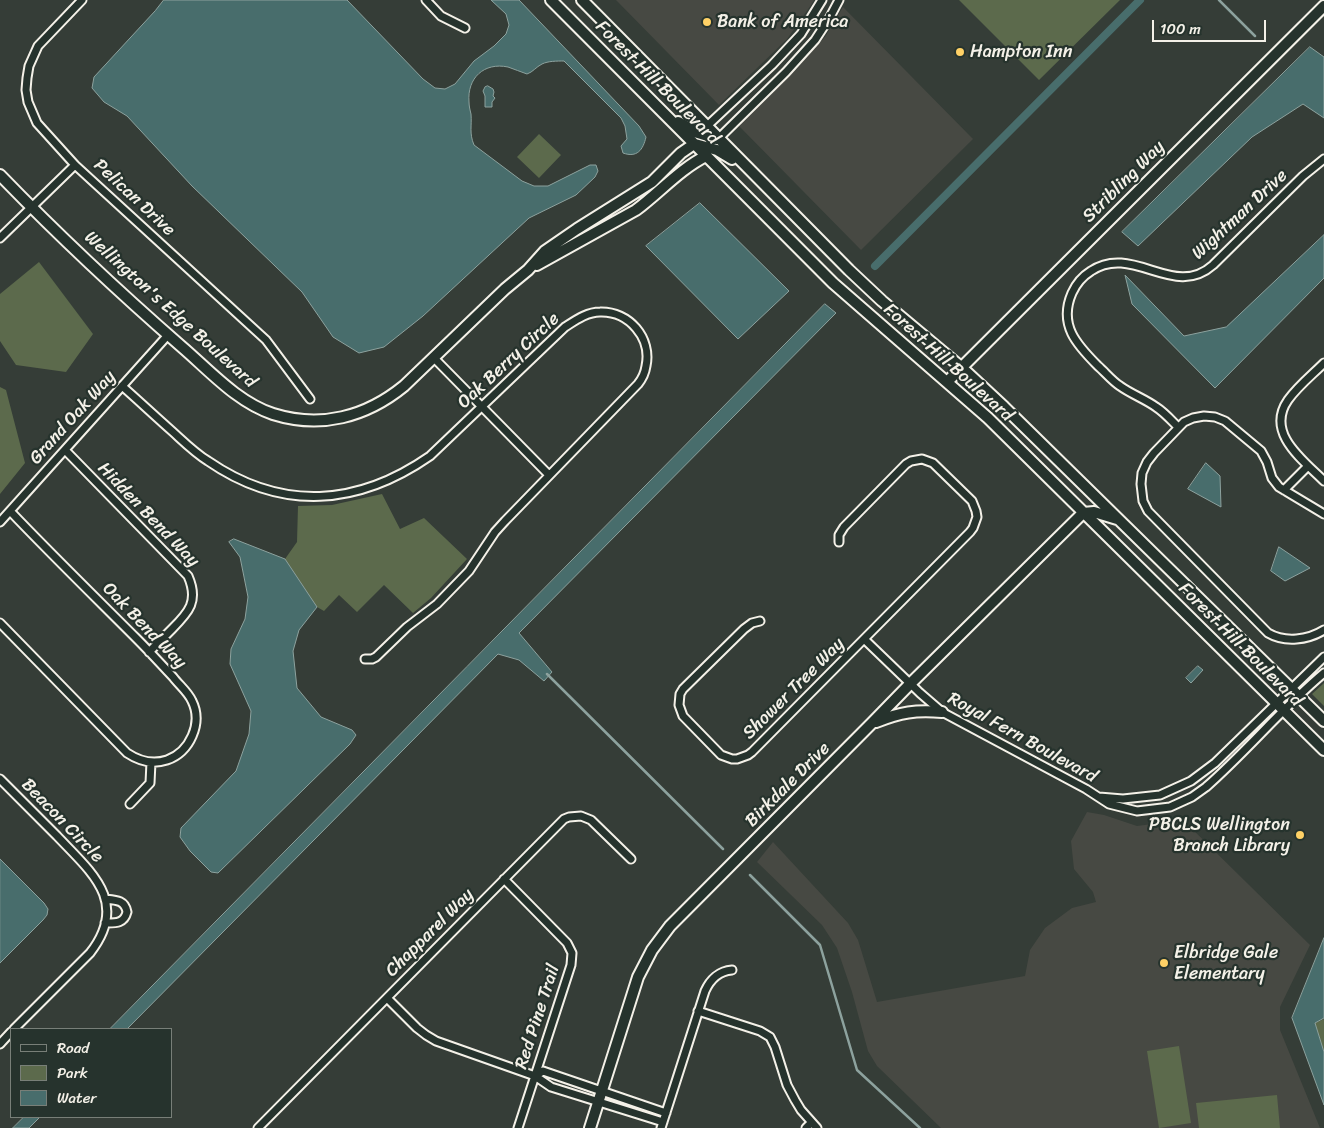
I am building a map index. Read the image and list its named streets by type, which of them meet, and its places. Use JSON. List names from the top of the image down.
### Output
{
  "streets": {
    "street": [
      "Forest Hill Boulevard",
      "Stribling Way",
      "Pelican Drive",
      "Wightman Drive",
      "Wellington's Edge Boulevard",
      "Oak Berry Circle",
      "Grand Oak Way",
      "Hidden Bend Way",
      "Oak Bend Way",
      "Shower Tree Way",
      "Royal Fern Boulevard",
      "Birkdale Drive",
      "Beacon Circle",
      "Chapparel Way",
      "Red Pine Trail"
    ]
  },
  "crossings": [
    ["Forest Hill Boulevard", "Stribling Way"],
    ["Forest Hill Boulevard", "Wellington's Edge Boulevard"],
    ["Forest Hill Boulevard", "Royal Fern Boulevard"],
    ["Forest Hill Boulevard", "Birkdale Drive"],
    ["Wellington's Edge Boulevard", "Grand Oak Way"],
    ["Oak Berry Circle", "Grand Oak Way"],
    ["Grand Oak Way", "Hidden Bend Way"],
    ["Grand Oak Way", "Oak Bend Way"],
    ["Hidden Bend Way", "Oak Bend Way"],
    ["Shower Tree Way", "Royal Fern Boulevard"],
    ["Shower Tree Way", "Birkdale Drive"],
    ["Royal Fern Boulevard", "Birkdale Drive"],
    ["Chapparel Way", "Red Pine Trail"]
  ],
  "places": [
    "Bank of America",
    "Hampton Inn",
    "PBCLS Wellington Branch Library",
    "Elbridge Gale Elementary"
  ],
  "legend": ["Road", "Park", "Water"],
  "scale_bar": "100 m"
}
